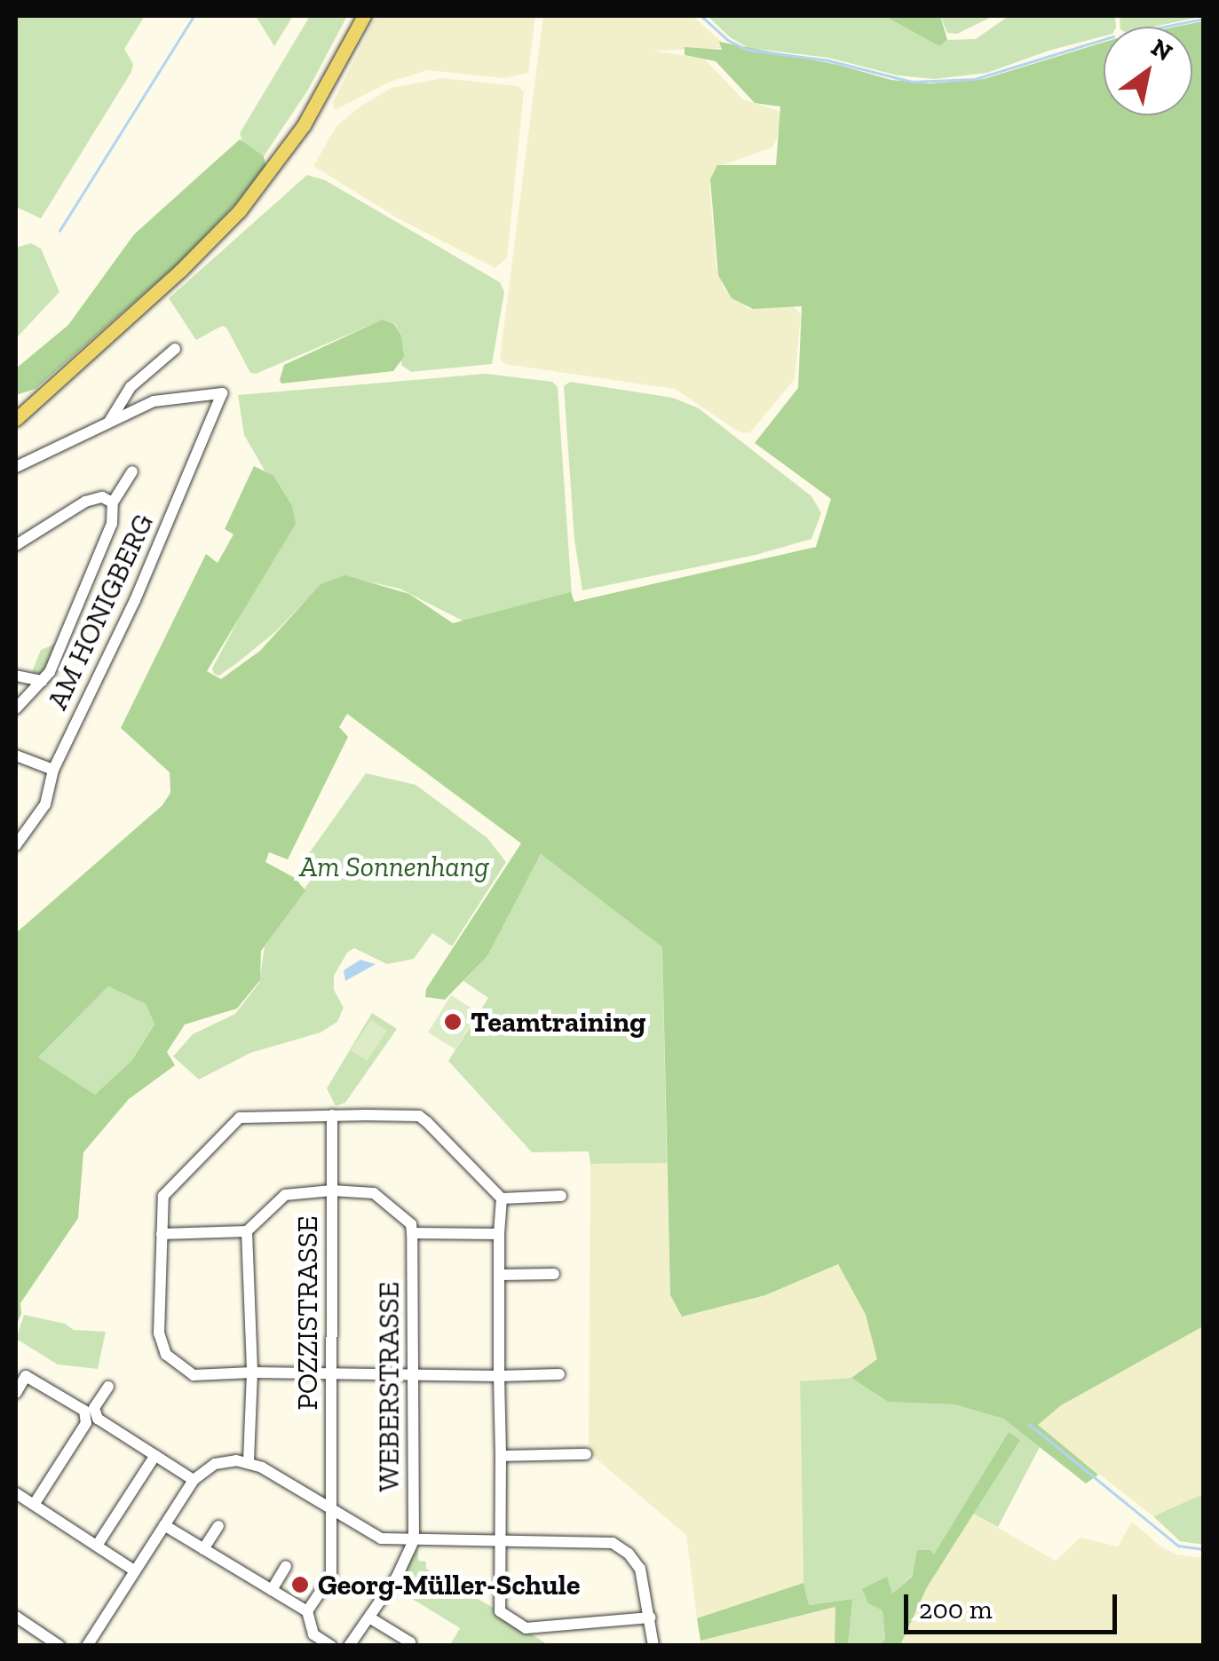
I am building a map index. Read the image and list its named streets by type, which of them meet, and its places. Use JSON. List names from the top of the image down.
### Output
{
  "streets": {
    "street": ["AM HONIGBERG", "POZZISTRASSE", "WEBERSTRASSE"]
  },
  "parks": ["Am Sonnenhang"],
  "places": ["Teamtraining", "Georg-Müller-Schule"],
  "scale_bar": "200 m",
  "north": "top right"
}
